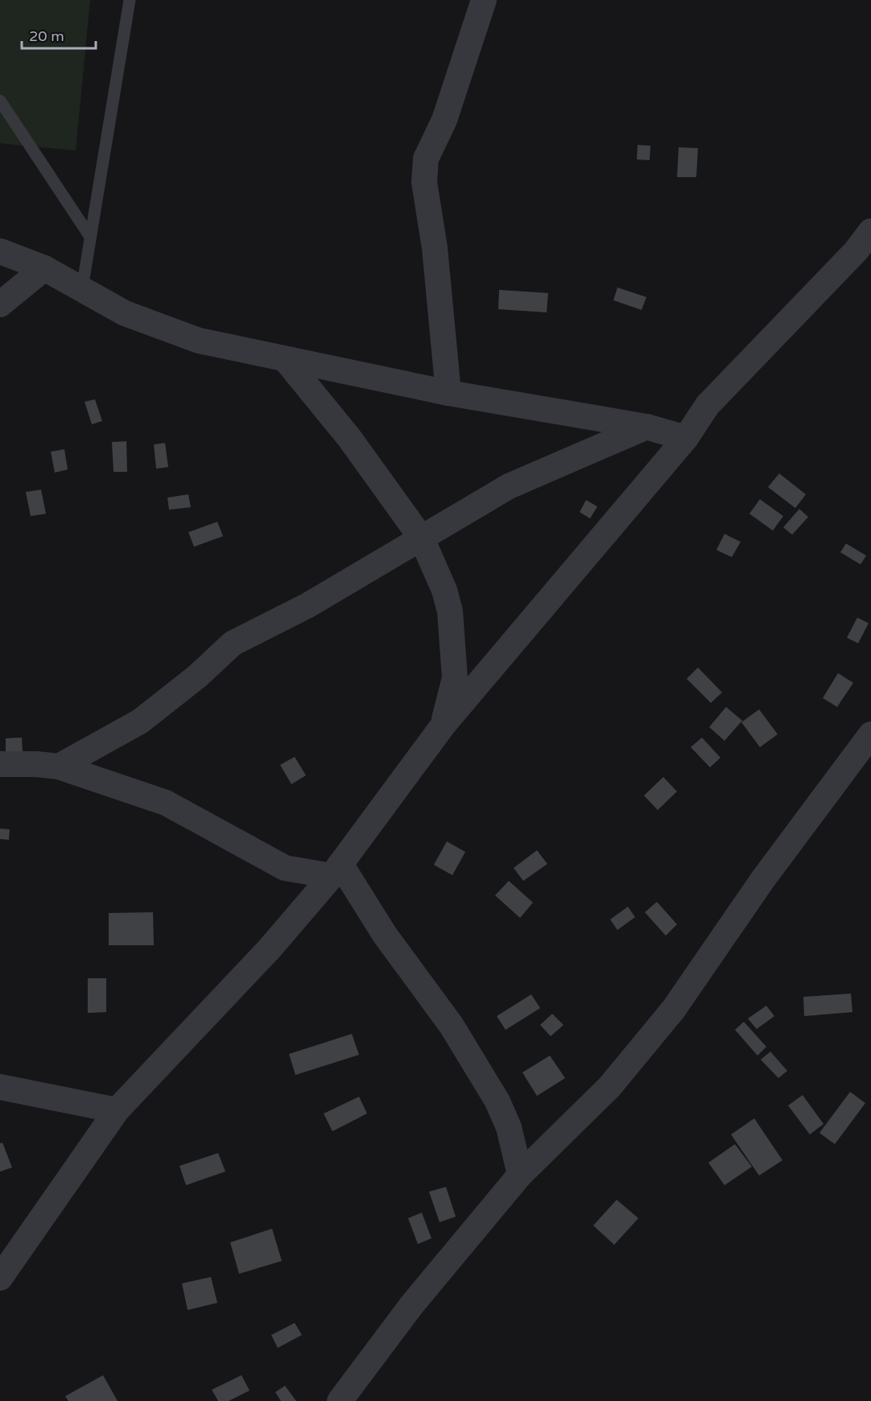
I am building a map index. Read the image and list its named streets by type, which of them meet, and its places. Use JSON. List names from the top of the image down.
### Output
{
  "scale_bar": "20 m"
}
